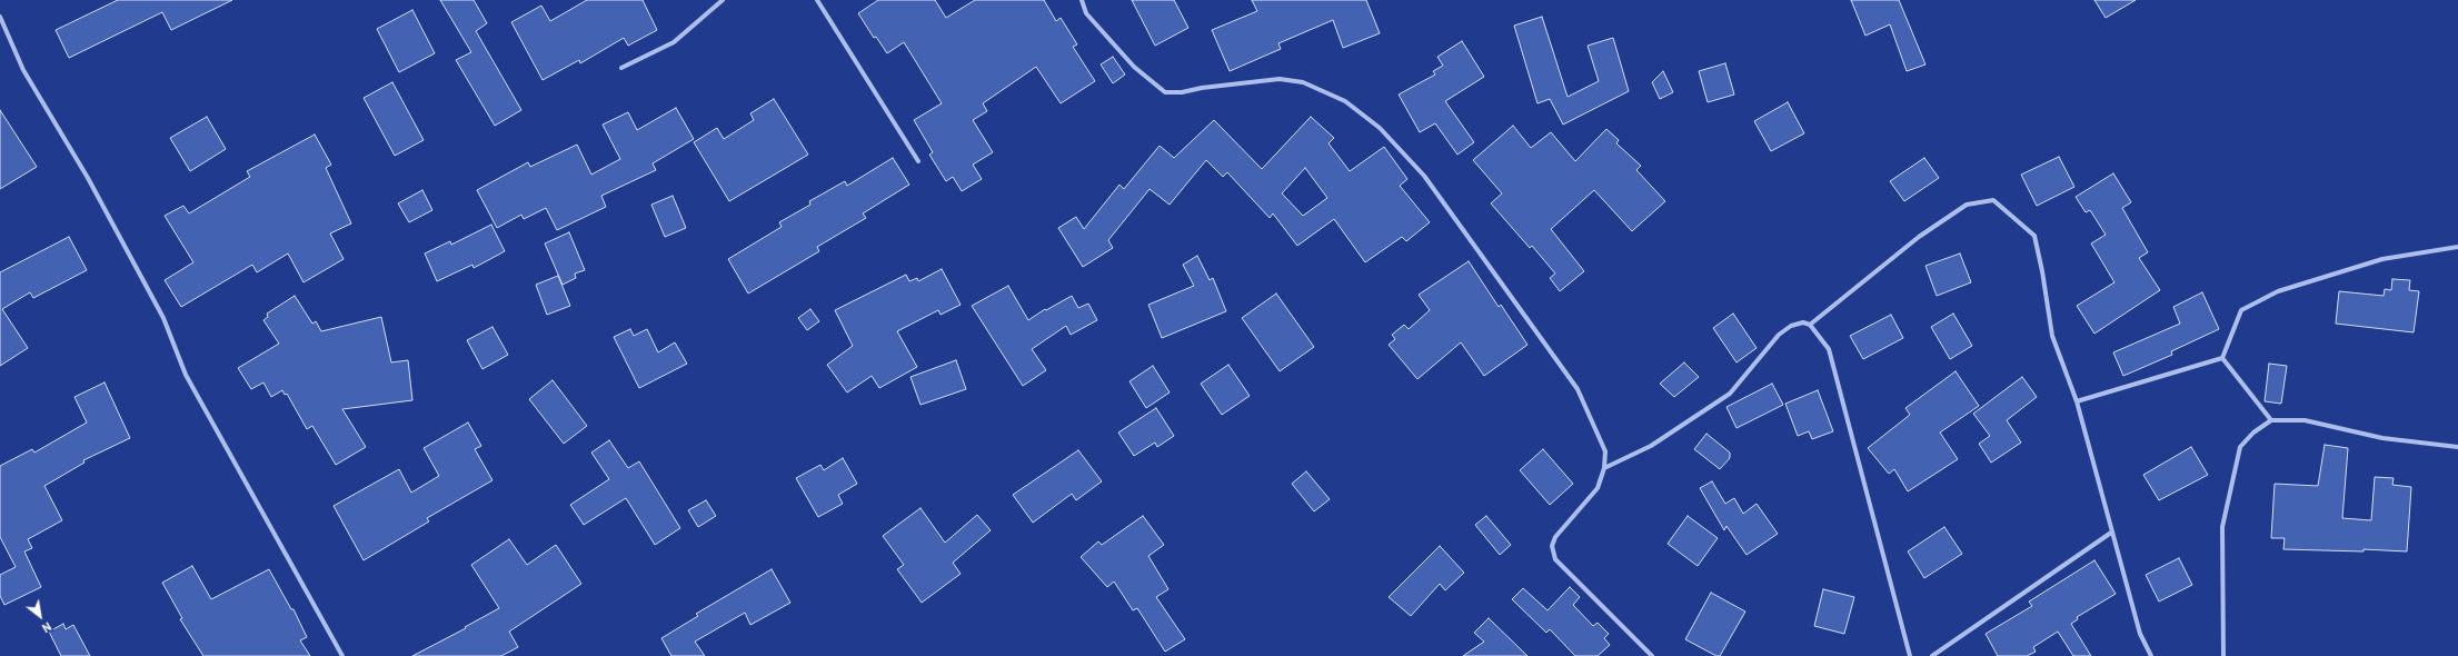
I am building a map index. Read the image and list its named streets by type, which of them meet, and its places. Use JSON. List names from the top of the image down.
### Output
{
  "north": "bottom right"
}
